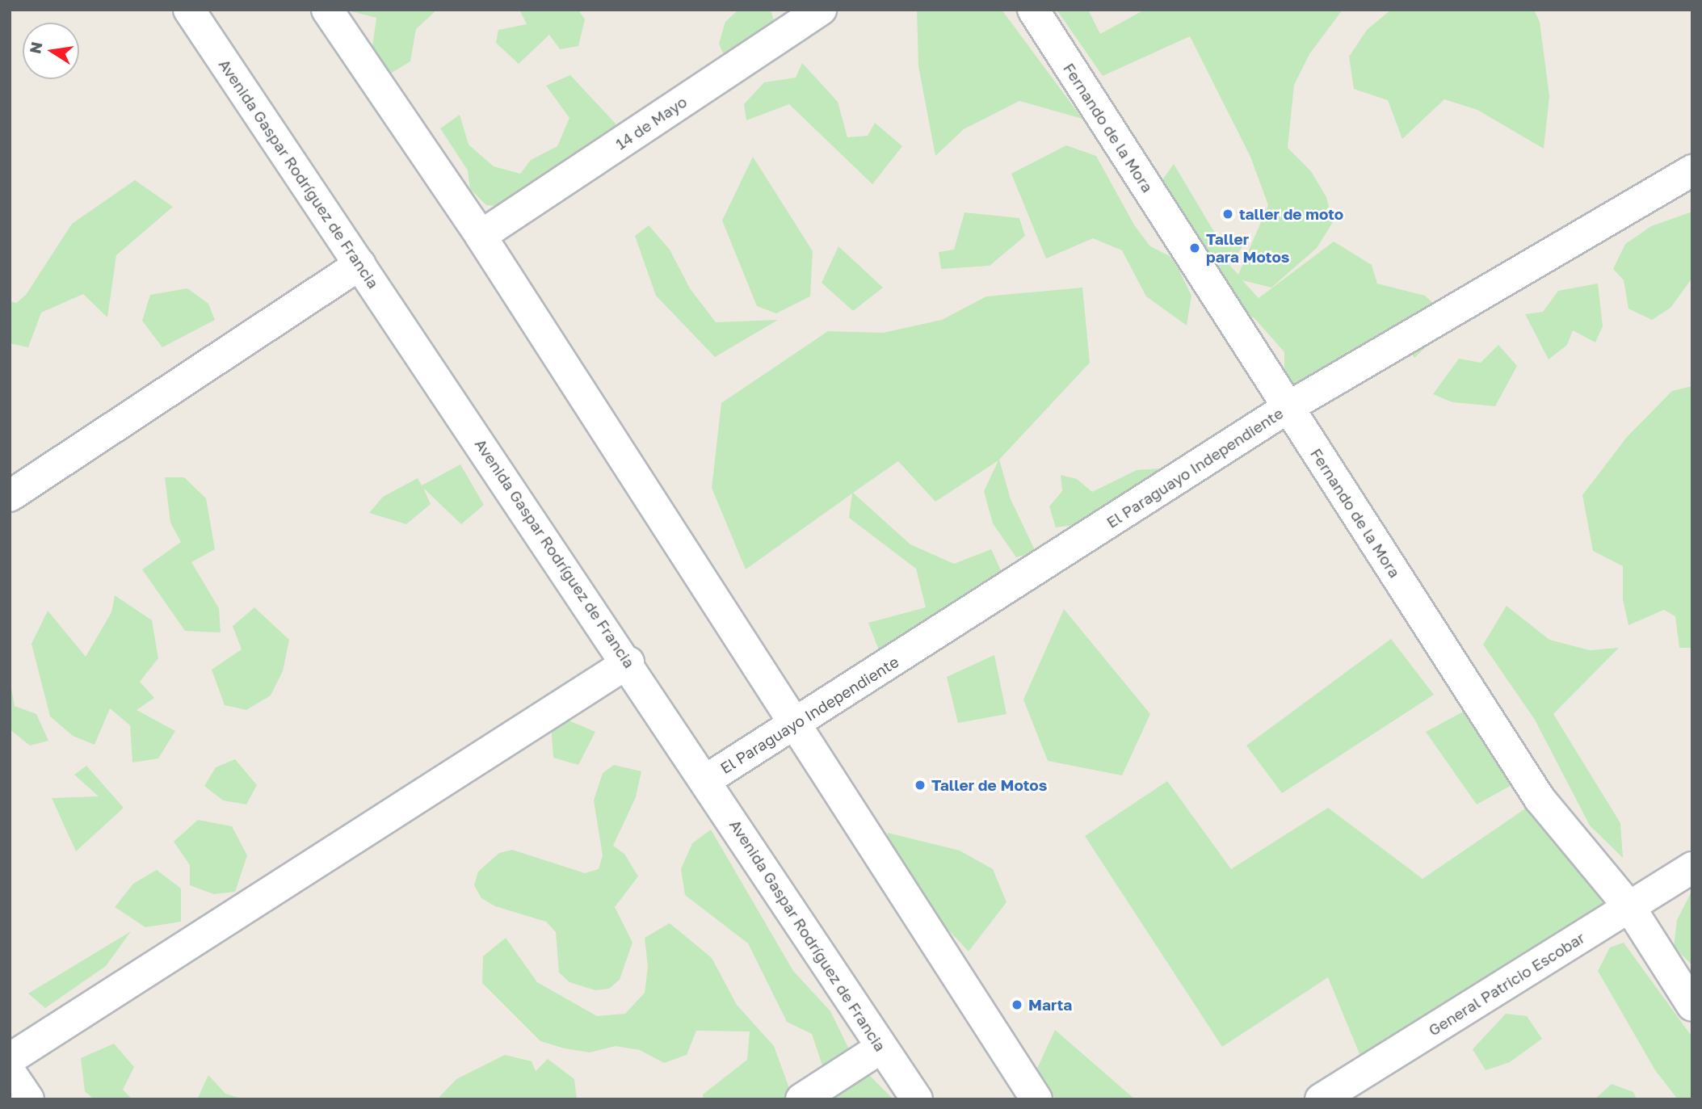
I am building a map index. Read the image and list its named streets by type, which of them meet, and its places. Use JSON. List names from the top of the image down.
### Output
{
  "streets": {
    "street": [
      "14 de Mayo",
      "Fernando de la Mora",
      "Avenida Gaspar Rodríguez de Francia",
      "El Paraguayo Independiente",
      "General Patricio Escobar"
    ]
  },
  "crossings": [
    ["Fernando de la Mora", "El Paraguayo Independiente"],
    ["Fernando de la Mora", "General Patricio Escobar"],
    ["Avenida Gaspar Rodríguez de Francia", "El Paraguayo Independiente"]
  ],
  "places": [
    "taller de moto",
    "Taller para Motos",
    "Taller de Motos",
    "Marta"
  ],
  "north": "left"
}
